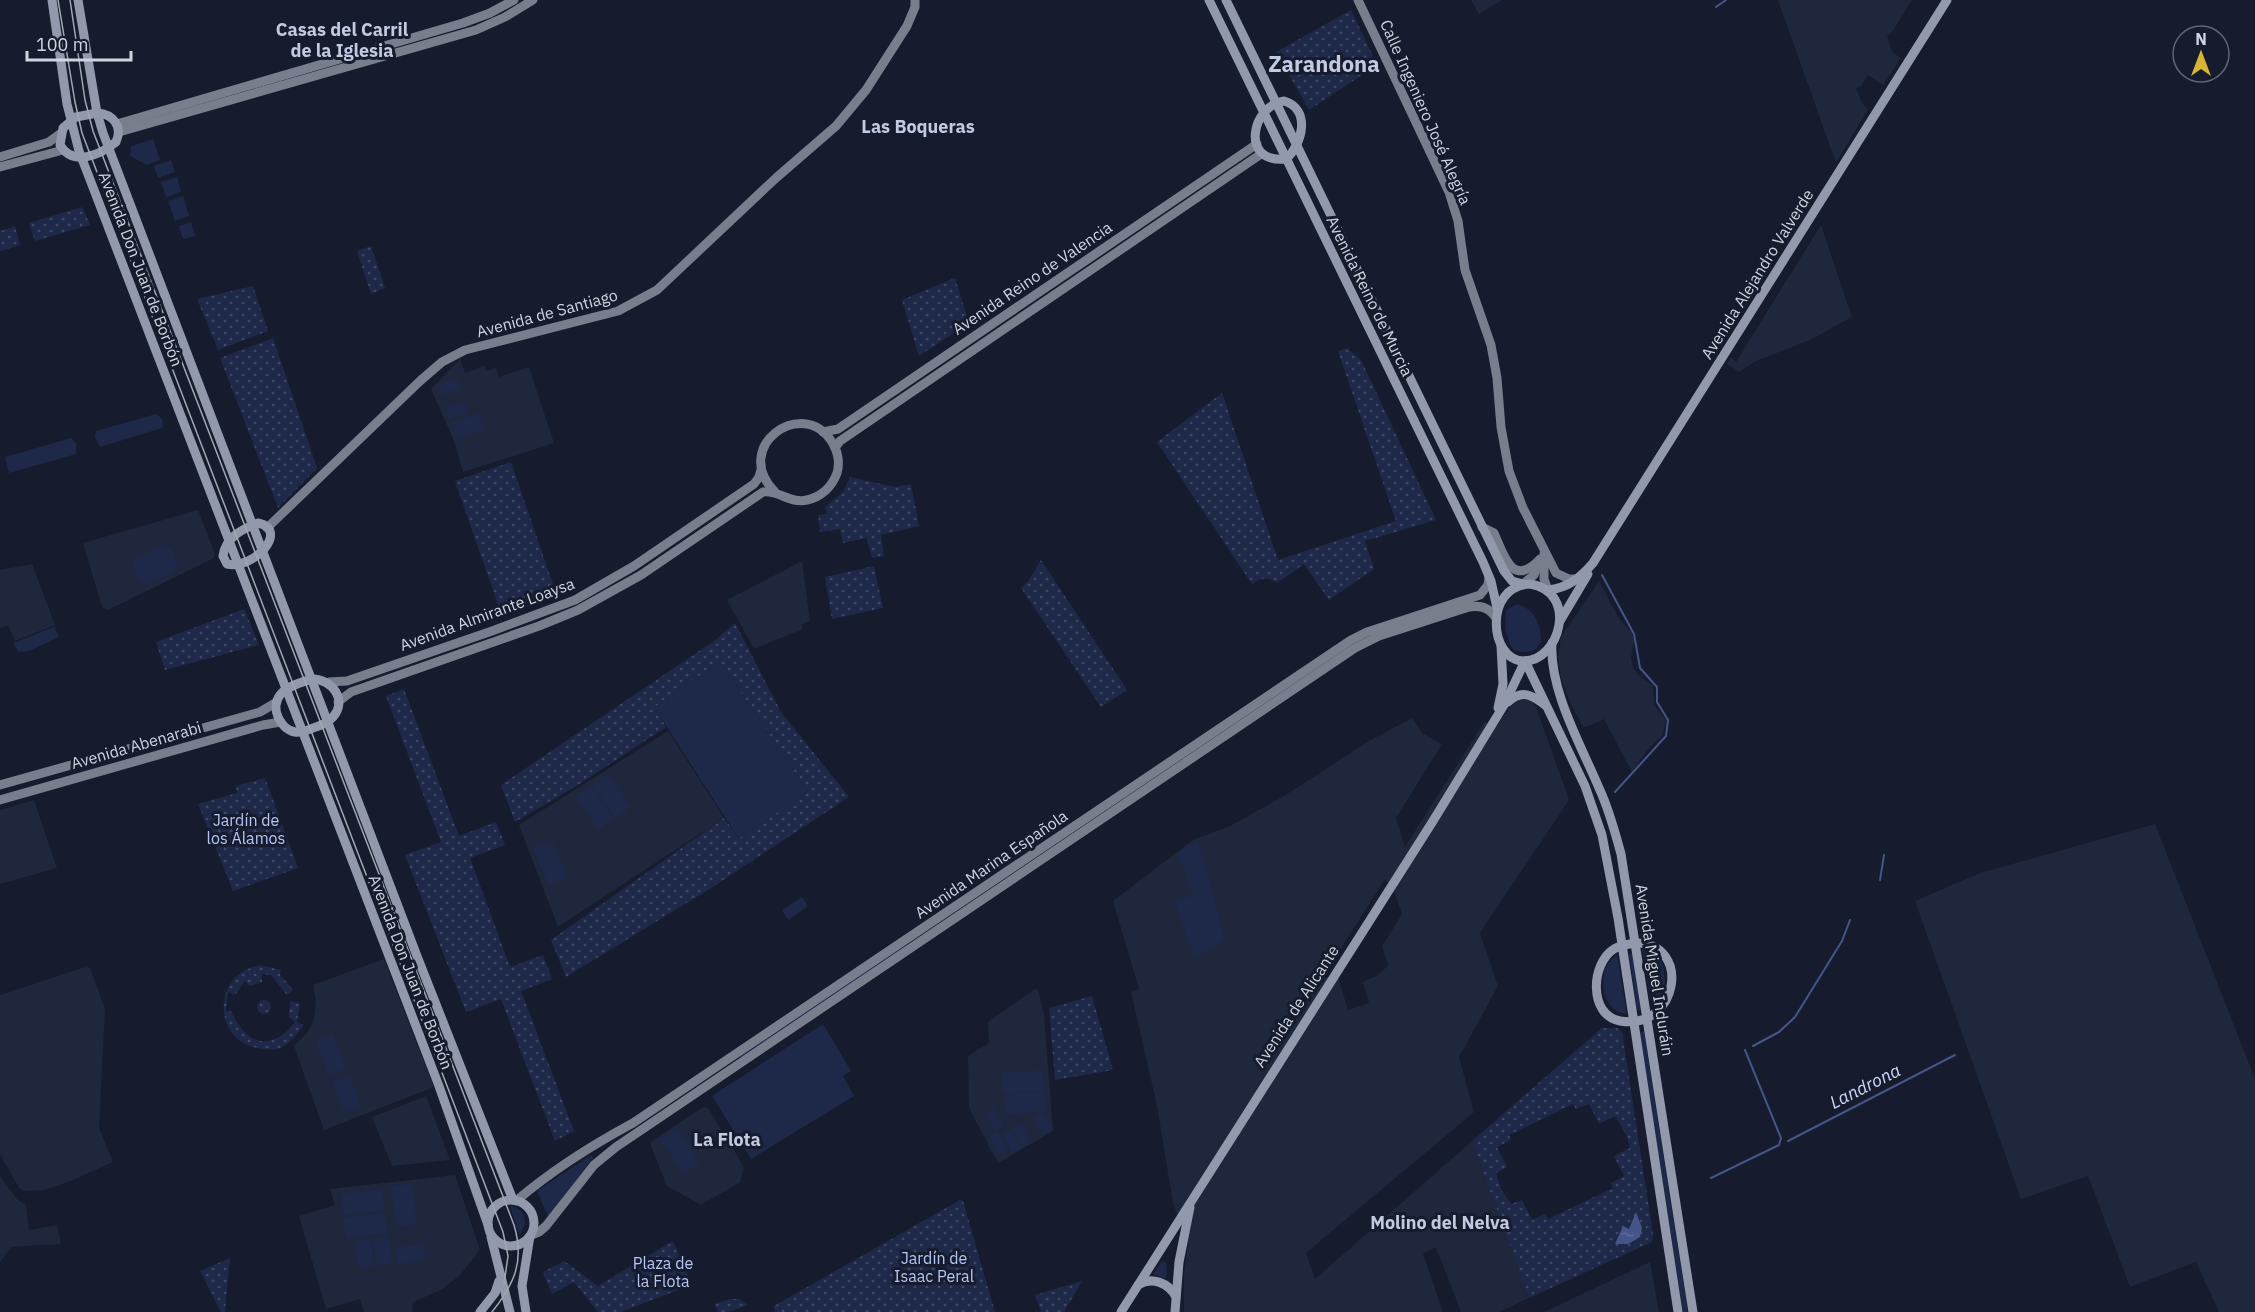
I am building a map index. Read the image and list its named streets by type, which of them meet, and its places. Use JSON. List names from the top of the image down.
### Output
{
  "streets": {
    "main road": [
      "Calle Ingeniero José Alegría",
      "Avenida Don Juan de Borbón",
      "Avenida Alejandro Valverde",
      "Avenida Reino de Valencia",
      "Avenida Reino de Murcia",
      "Avenida de Santiago",
      "Avenida Almirante Loaysa",
      "Avenida Abenarabi",
      "Avenida Marina Española",
      "Avenida Miguel Induráin",
      "Avenida de Alicante"
    ]
  },
  "crossings": [
    ["Avenida Don Juan de Borbón", "Avenida de Santiago"],
    ["Avenida Don Juan de Borbón", "Avenida Marina Española"],
    ["Avenida Reino de Valencia", "Avenida Almirante Loaysa"],
    ["Avenida Reino de Murcia", "Avenida Marina Española"],
    ["Avenida Reino de Murcia", "Avenida Miguel Induráin"],
    ["Avenida Reino de Murcia", "Avenida de Alicante"],
    ["Avenida Marina Española", "Avenida Miguel Induráin"],
    ["Avenida Marina Española", "Avenida de Alicante"],
    ["Avenida Miguel Induráin", "Avenida de Alicante"]
  ],
  "districts": [
    "Casas del Carril de la Iglesia",
    "Zarandona",
    "Las Boqueras",
    "La Flota",
    "Molino del Nelva"
  ],
  "water": ["Landrona"],
  "parks": ["Jardín de los Álamos", "Jardín de Isaac Peral", "Plaza de la Flota"],
  "scale_bar": "100 m",
  "north": "top"
}
